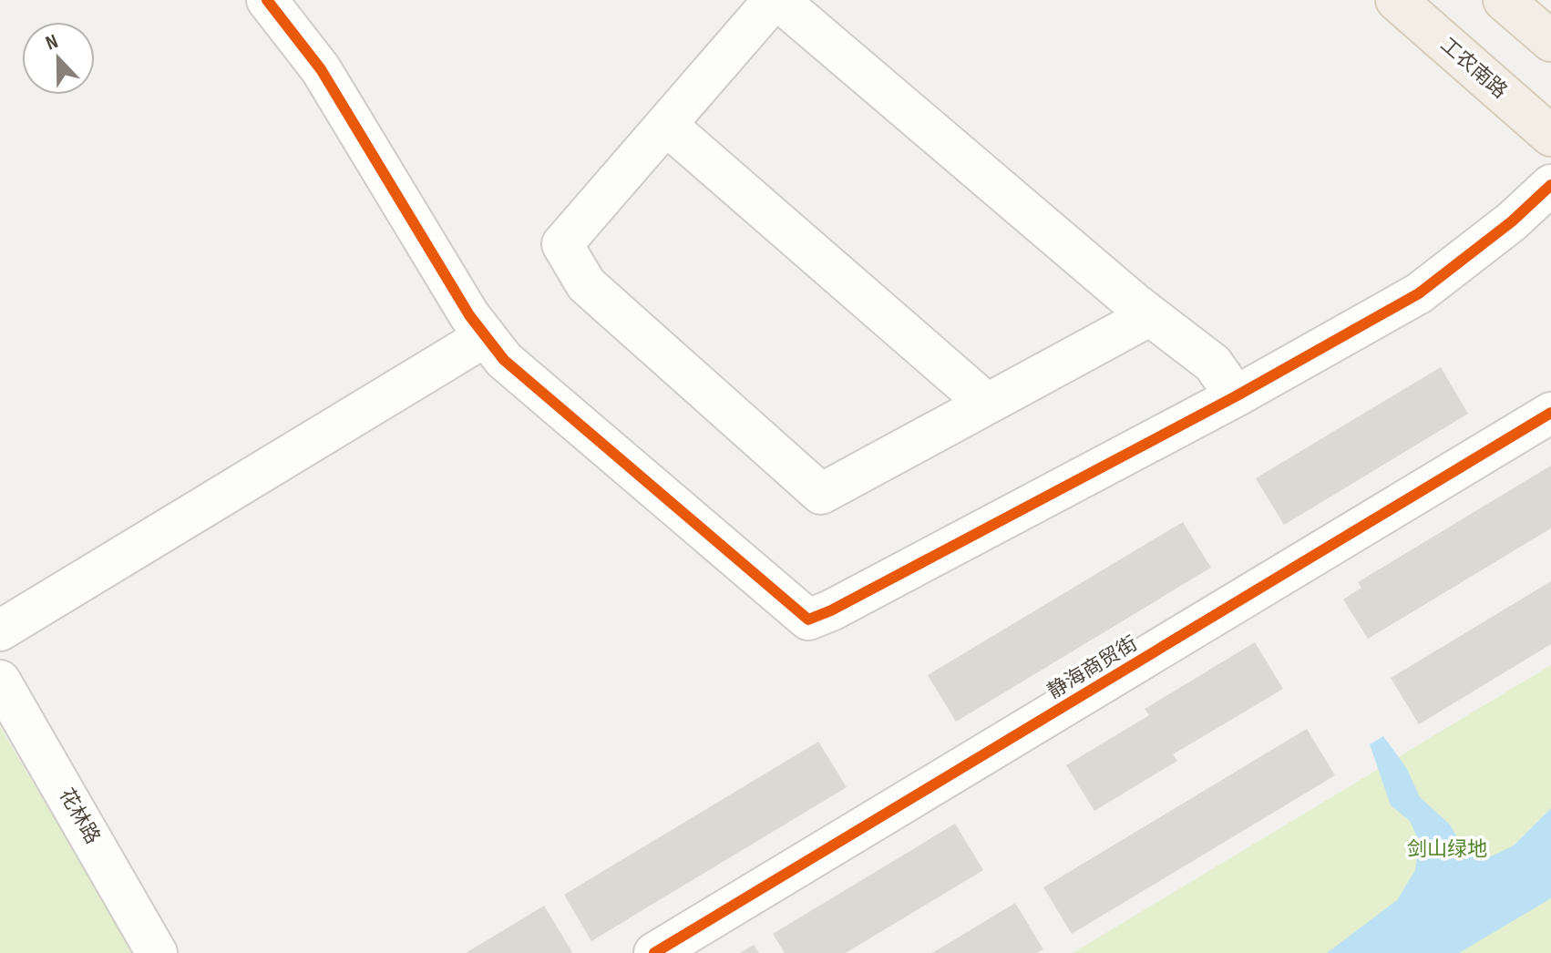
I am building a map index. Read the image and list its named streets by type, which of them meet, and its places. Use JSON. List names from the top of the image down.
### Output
{
  "streets": {
    "main road": ["工农南路"],
    "street": ["静海商贸街", "花林路"]
  },
  "parks": ["剑山绿地"],
  "north": "top"
}
